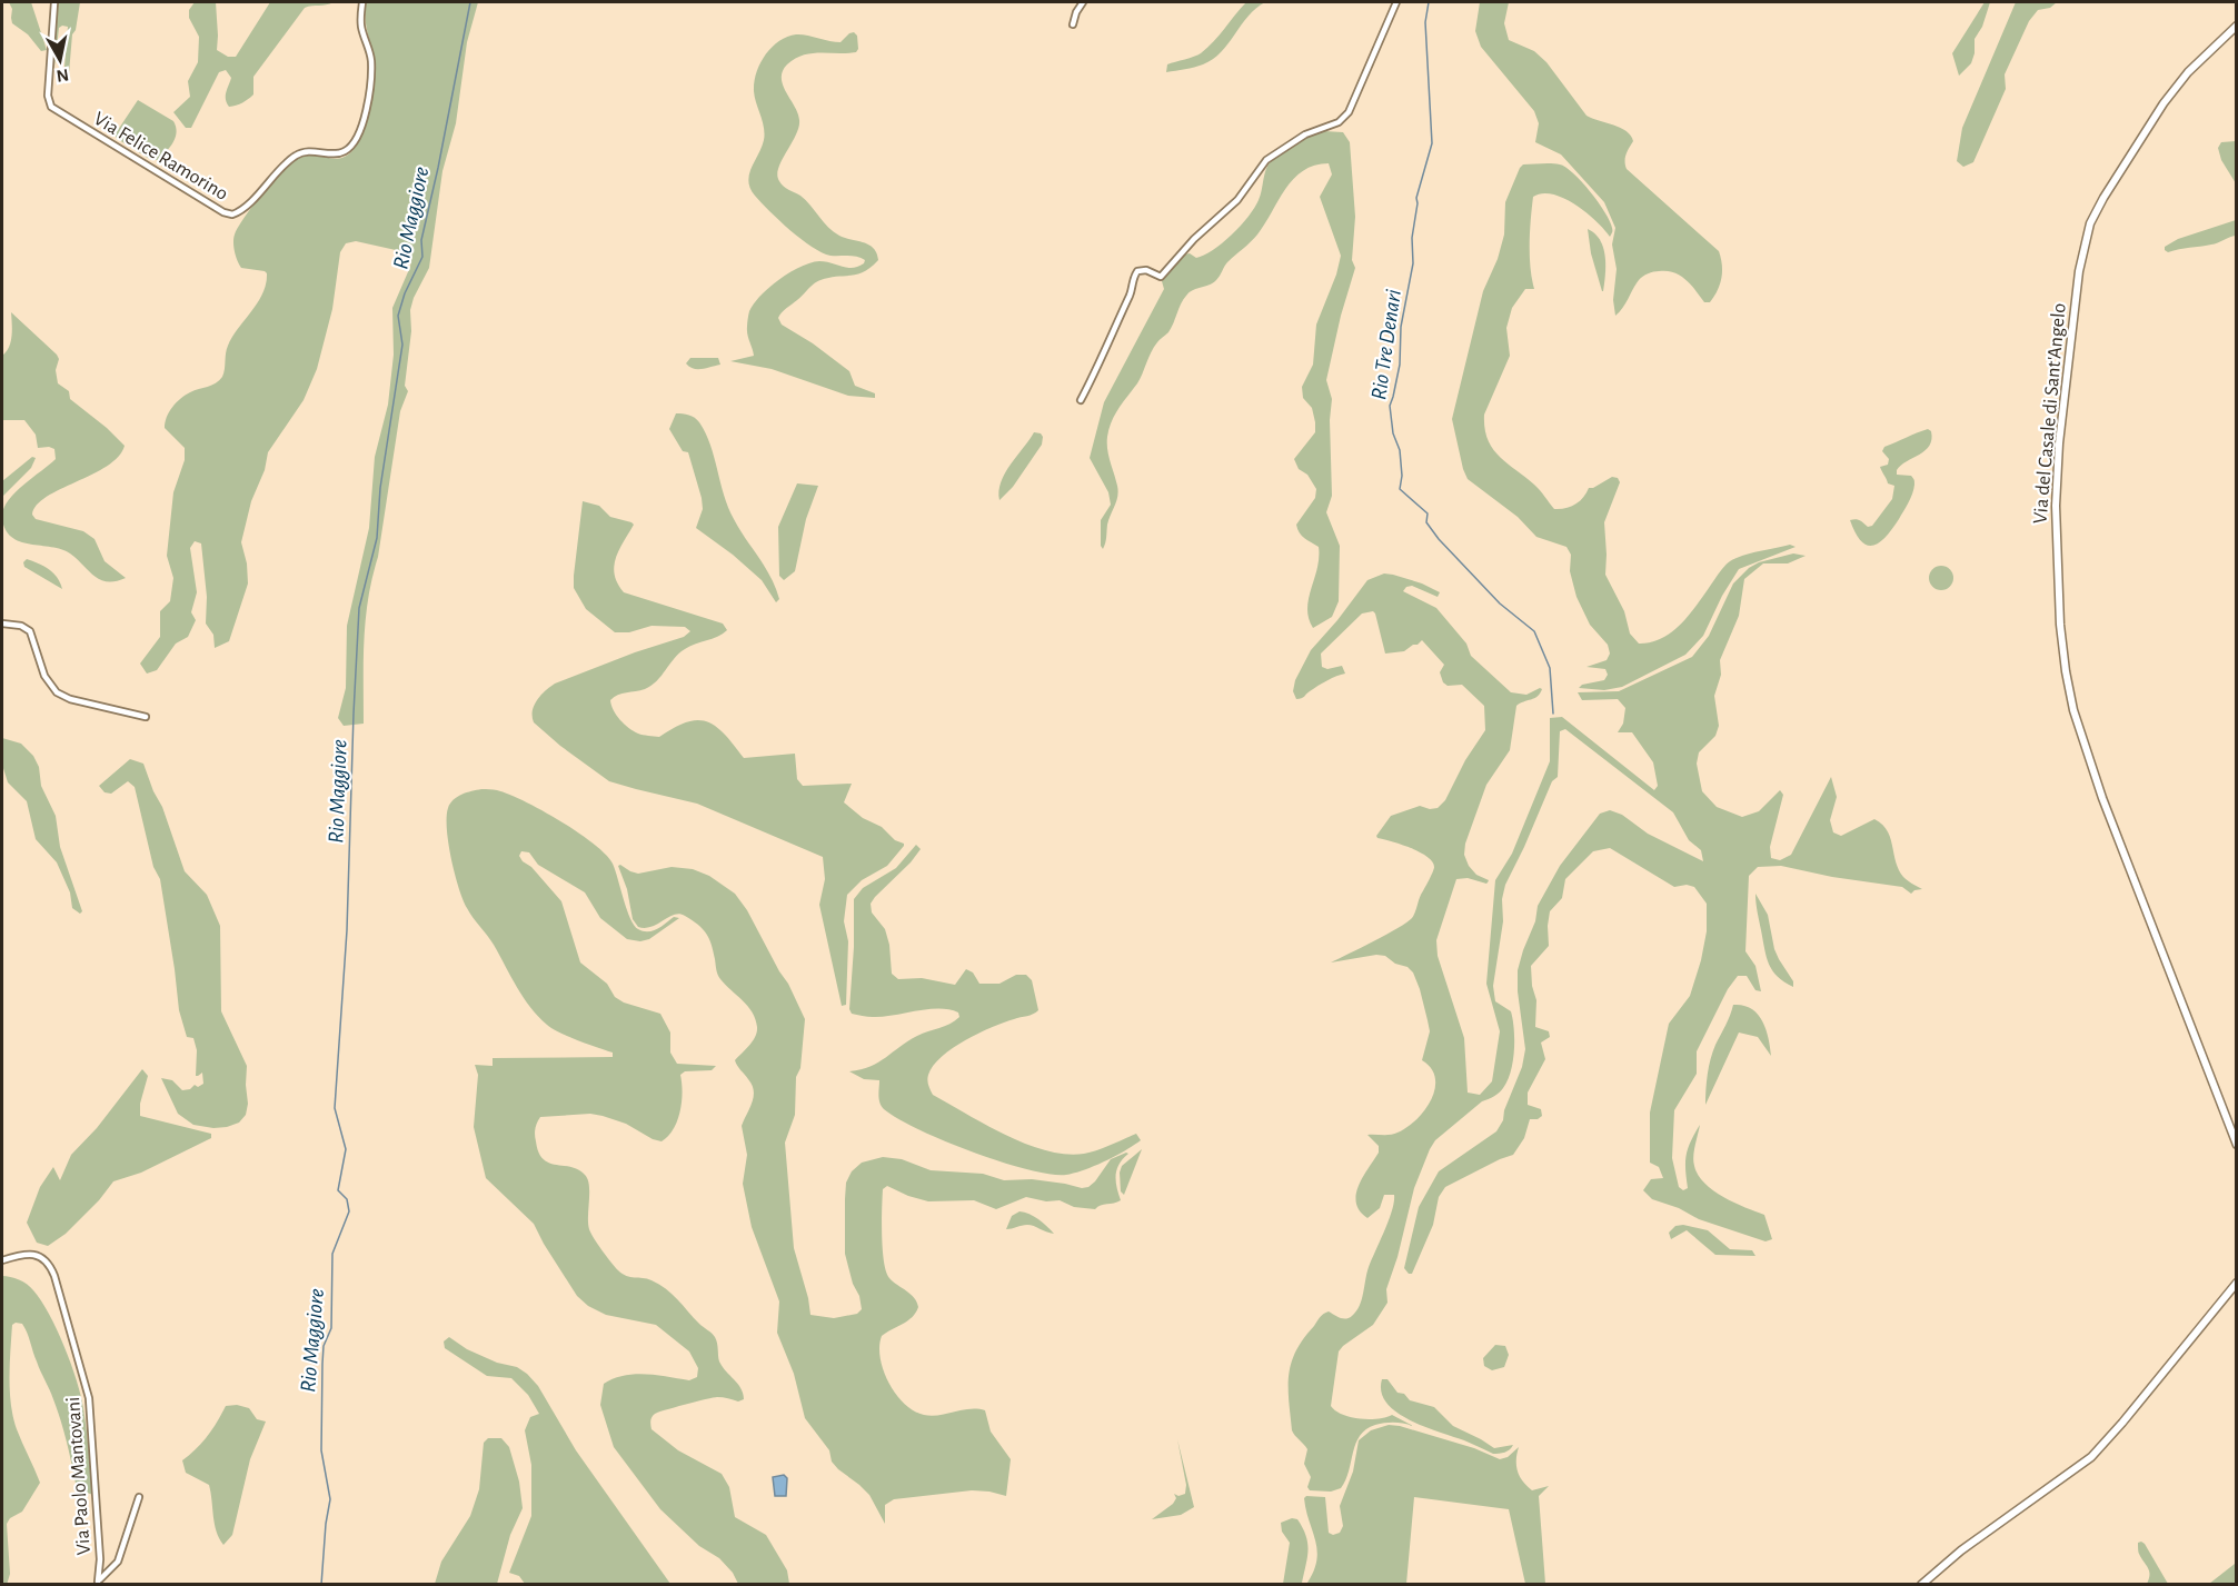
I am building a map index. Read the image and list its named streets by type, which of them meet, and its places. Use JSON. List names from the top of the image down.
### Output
{
  "streets": {
    "main road": ["Via del Casale di Sant'Angelo"],
    "street": ["Via Felice Ramorino", "Via Paolo Mantovani"]
  },
  "water": ["Rio Maggiore", "Rio Tre Denari"],
  "north": "bottom"
}
